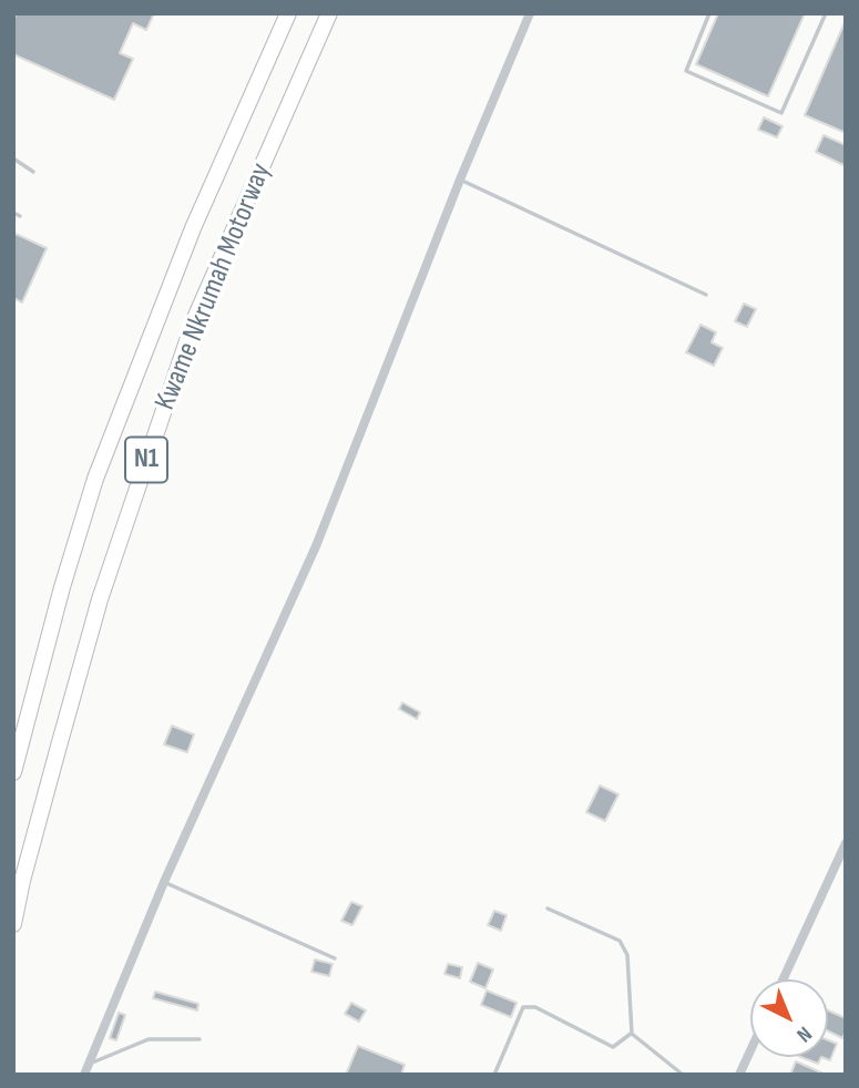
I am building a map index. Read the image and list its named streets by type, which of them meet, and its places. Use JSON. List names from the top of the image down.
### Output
{
  "streets": {
    "highway": ["Kwame Nkrumah Motorway", "N1"]
  },
  "north": "bottom right"
}
